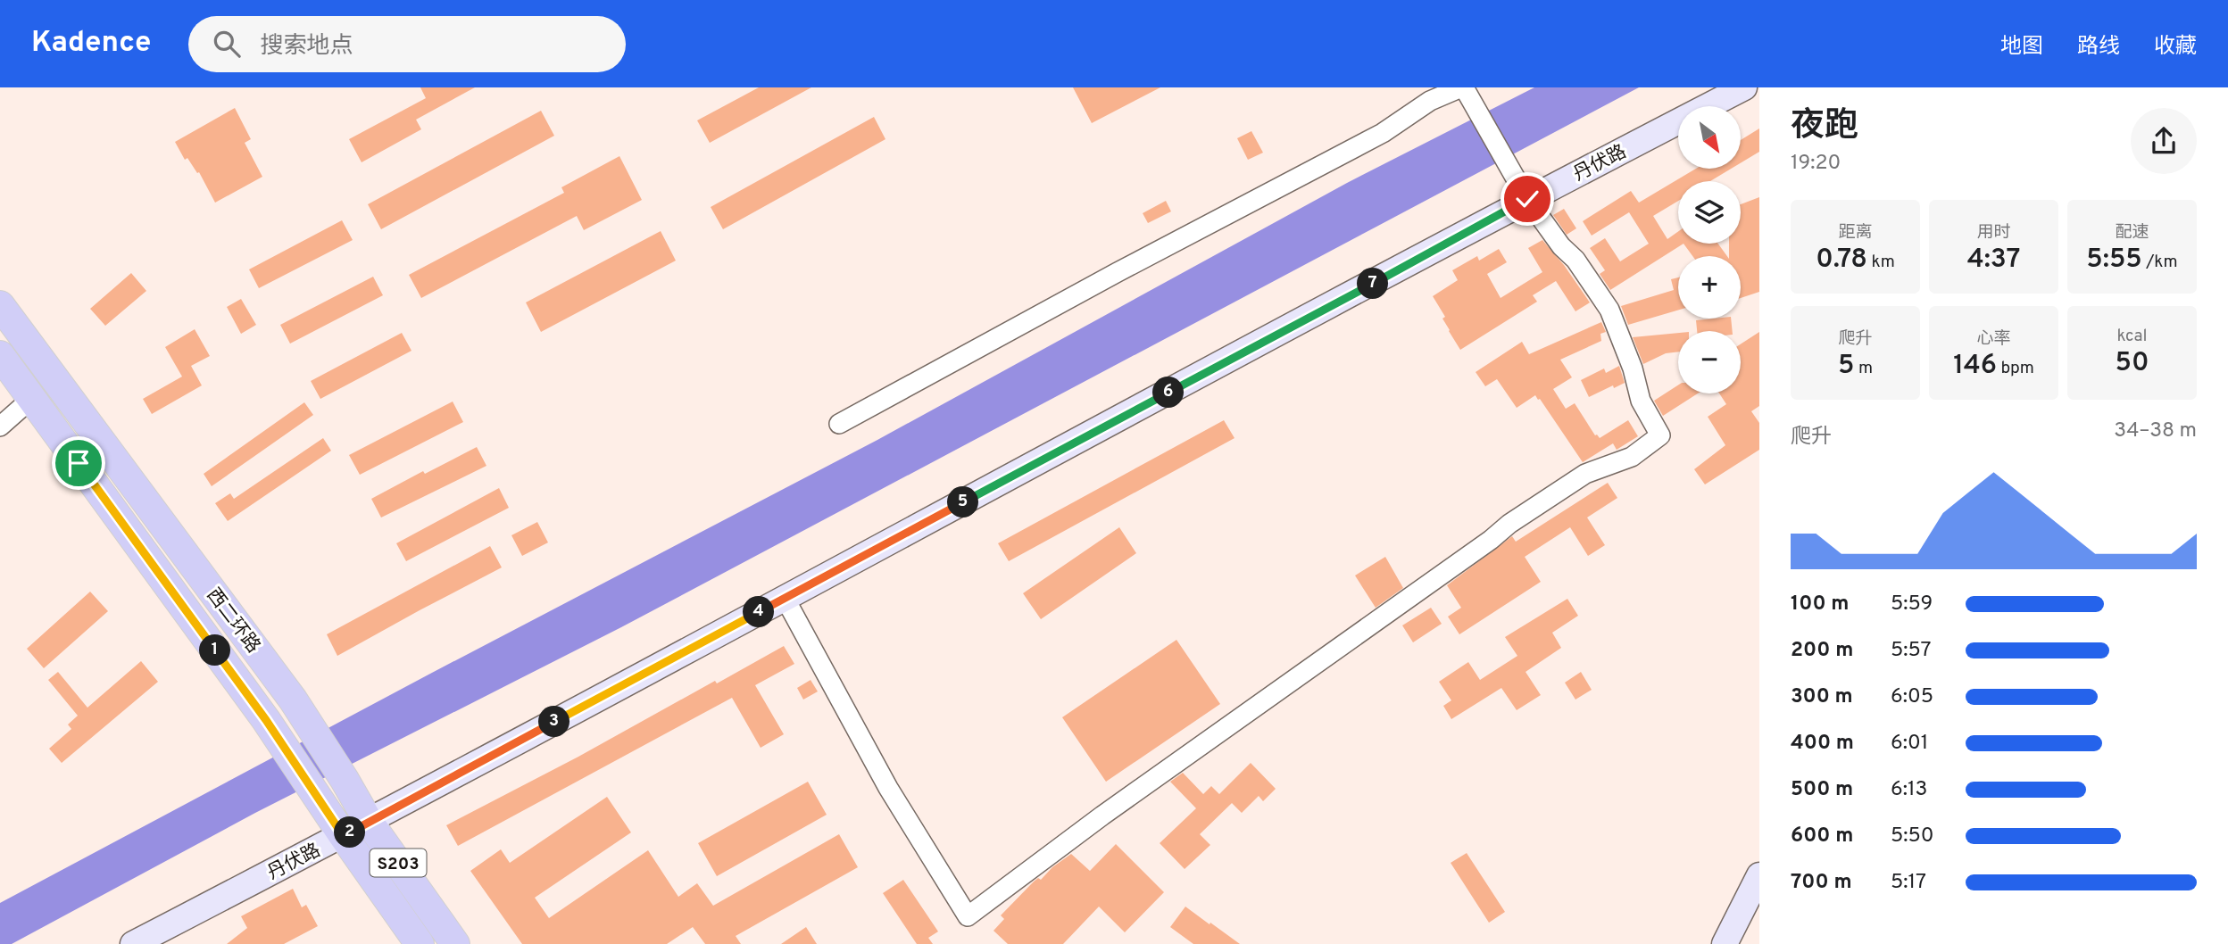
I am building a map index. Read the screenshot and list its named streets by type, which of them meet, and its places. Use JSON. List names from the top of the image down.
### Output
{
  "streets": {
    "main road": ["丹伏路", "西二环路", "S203"]
  },
  "crossings": [
    ["丹伏路", "西二环路"]
  ],
  "north": "bottom right",
  "page": {
    "header": "Kadence",
    "search": "搜索地点",
    "nav": ["地图", "路线", "收藏"],
    "heading": ["夜跑", "19:20"],
    "map_buttons": ["+", "−"],
    "stats": [
      ["距离", "0.78 km"],
      ["用时", "4:37"],
      ["配速", "5:55 /km"],
      ["爬升", "5 m"],
      ["心率", "146 bpm"],
      ["kcal", "50"]
    ],
    "pins": [
      "7",
      "6",
      "5",
      "4",
      "1",
      "3",
      "2"
    ],
    "chart": ["爬升", "34–38 m"],
    "list": [
      {
        "name": "100 m",
        "note": "5:59"
      },
      {
        "name": "200 m",
        "note": "5:57"
      },
      {
        "name": "300 m",
        "note": "6:05"
      },
      {
        "name": "400 m",
        "note": "6:01"
      },
      {
        "name": "500 m",
        "note": "6:13"
      },
      {
        "name": "600 m",
        "note": "5:50"
      },
      {
        "name": "700 m",
        "note": "5:17"
      }
    ]
  }
}
